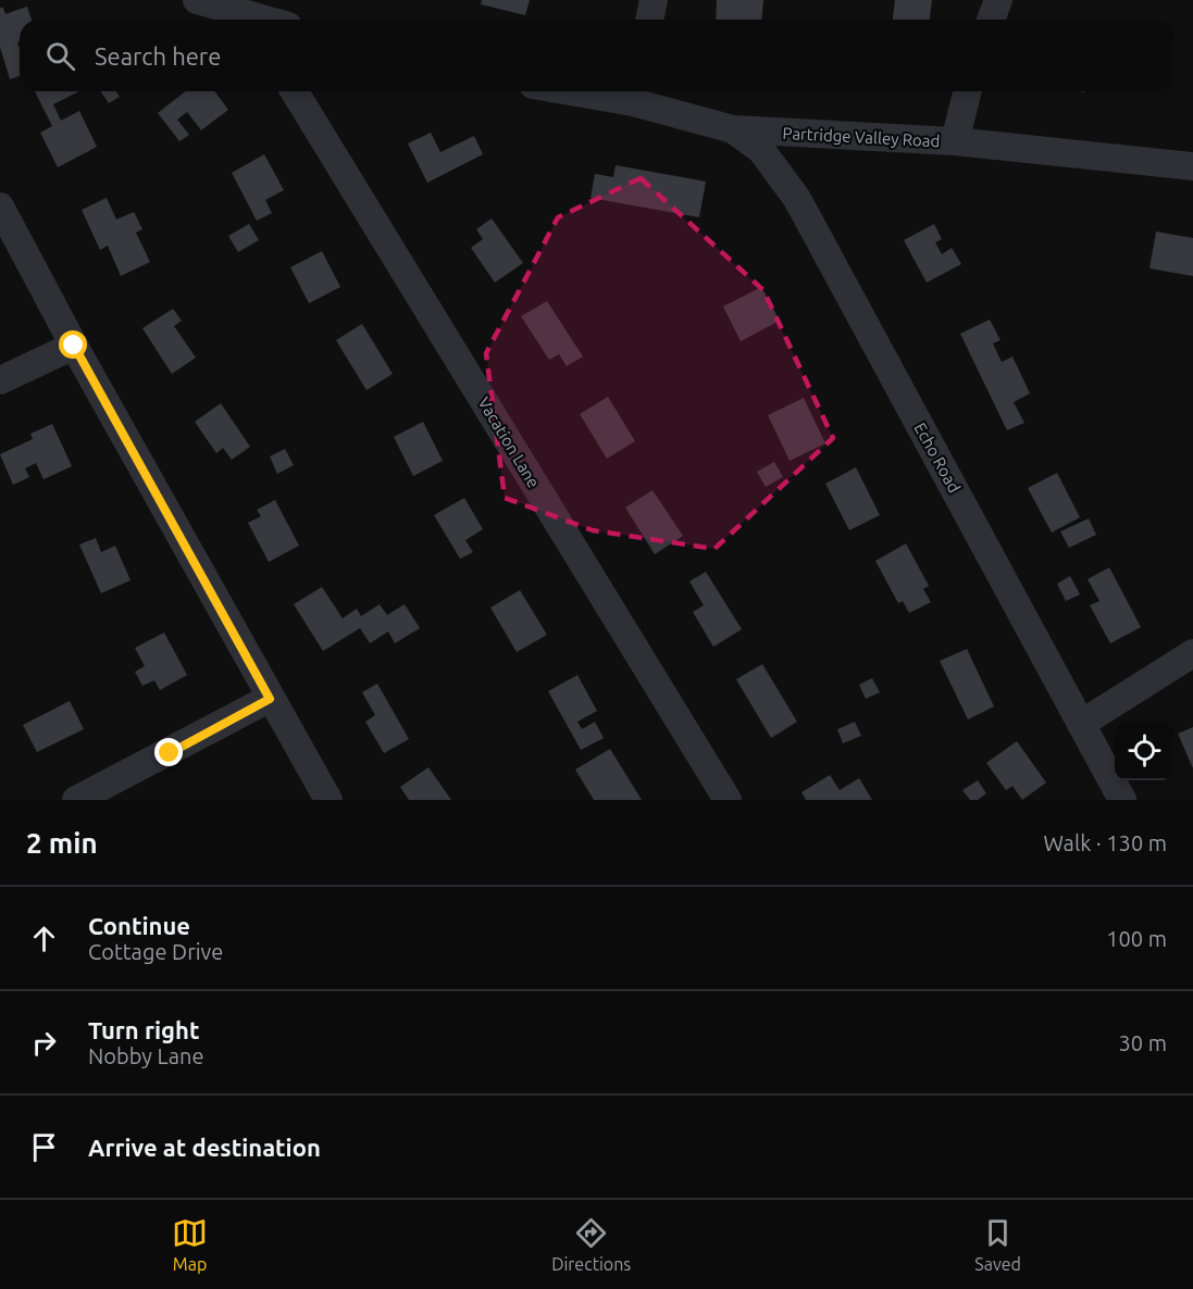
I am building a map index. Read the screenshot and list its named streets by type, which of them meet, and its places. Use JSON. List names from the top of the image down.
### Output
{
  "streets": {
    "street": ["Partridge Valley Road", "Vacation Lane", "Echo Road"]
  },
  "crossings": [
    ["Partridge Valley Road", "Echo Road"]
  ],
  "page": {
    "search": "Search here",
    "heading": ["2 min", "Walk · 130 m"],
    "list": [
      ["Continue", "Cottage Drive", "100 m"],
      ["Turn right", "Nobby Lane", "30 m"],
      "Arrive at destination"
    ],
    "nav": ["Map", "Directions", "Saved"]
  }
}
